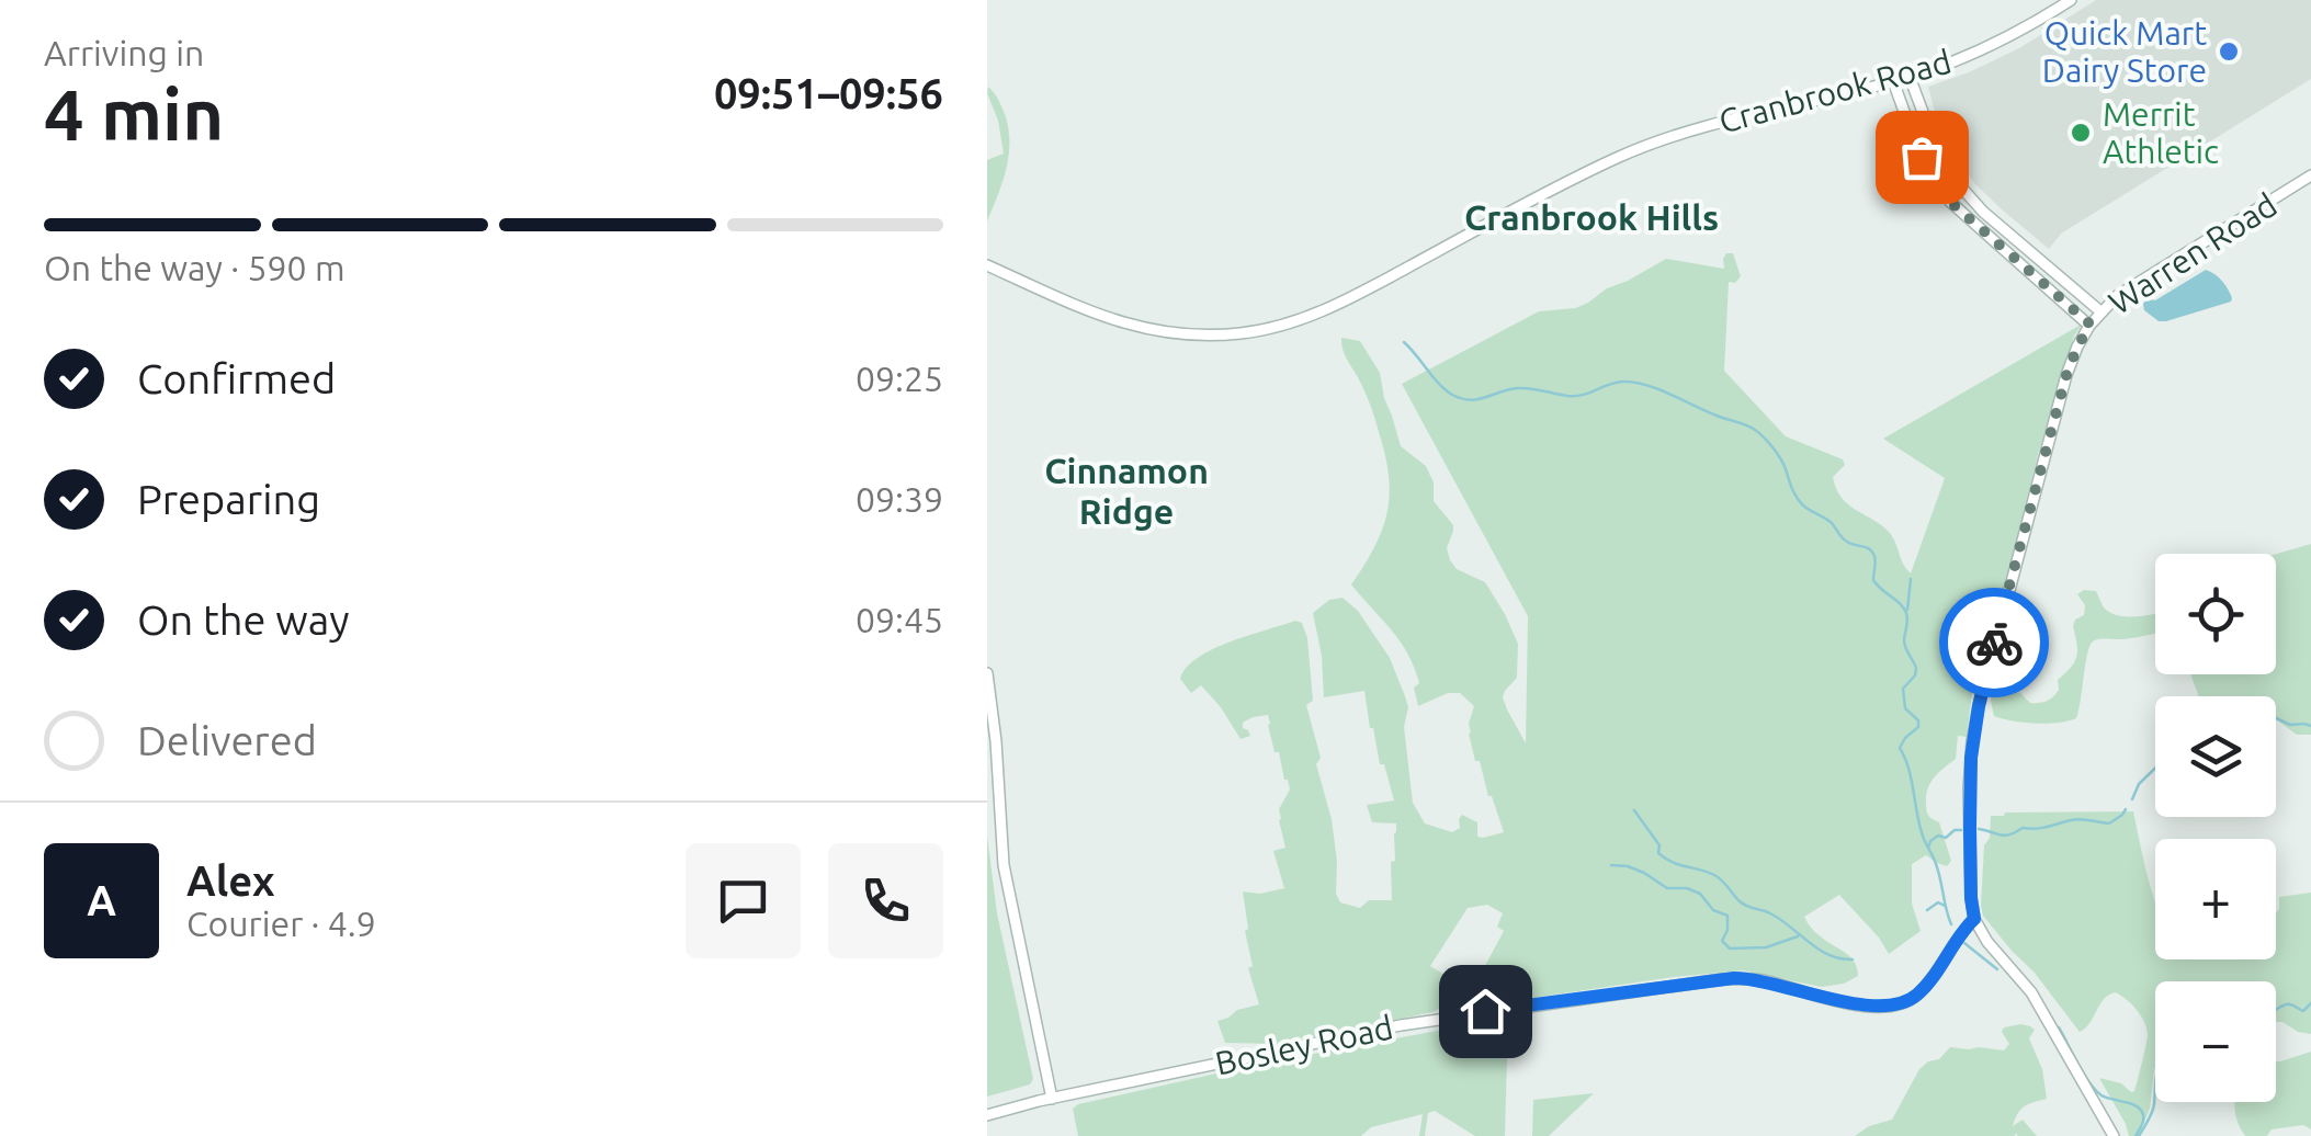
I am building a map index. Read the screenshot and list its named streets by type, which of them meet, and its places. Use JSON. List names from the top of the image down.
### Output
{
  "streets": {
    "street": ["Cranbrook Road", "Warren Road", "Bosley Road"]
  },
  "crossings": [
    ["Warren Road", "Bosley Road"]
  ],
  "districts": ["Cranbrook Hills", "Cinnamon Ridge"],
  "places": ["Quick Mart Dairy Store", "Merrit Athletic"],
  "page": {
    "heading": ["4 min", "Arriving in", "09:51–09:56"],
    "panel": ["Alex", "Courier · 4.9"],
    "bar": "On the way · 590 m",
    "list": [
      ["Confirmed", "09:25"],
      ["Preparing", "09:39"],
      ["On the way", "09:45"],
      "Delivered"
    ],
    "map_buttons": ["+", "−"],
    "round": "A"
  }
}
